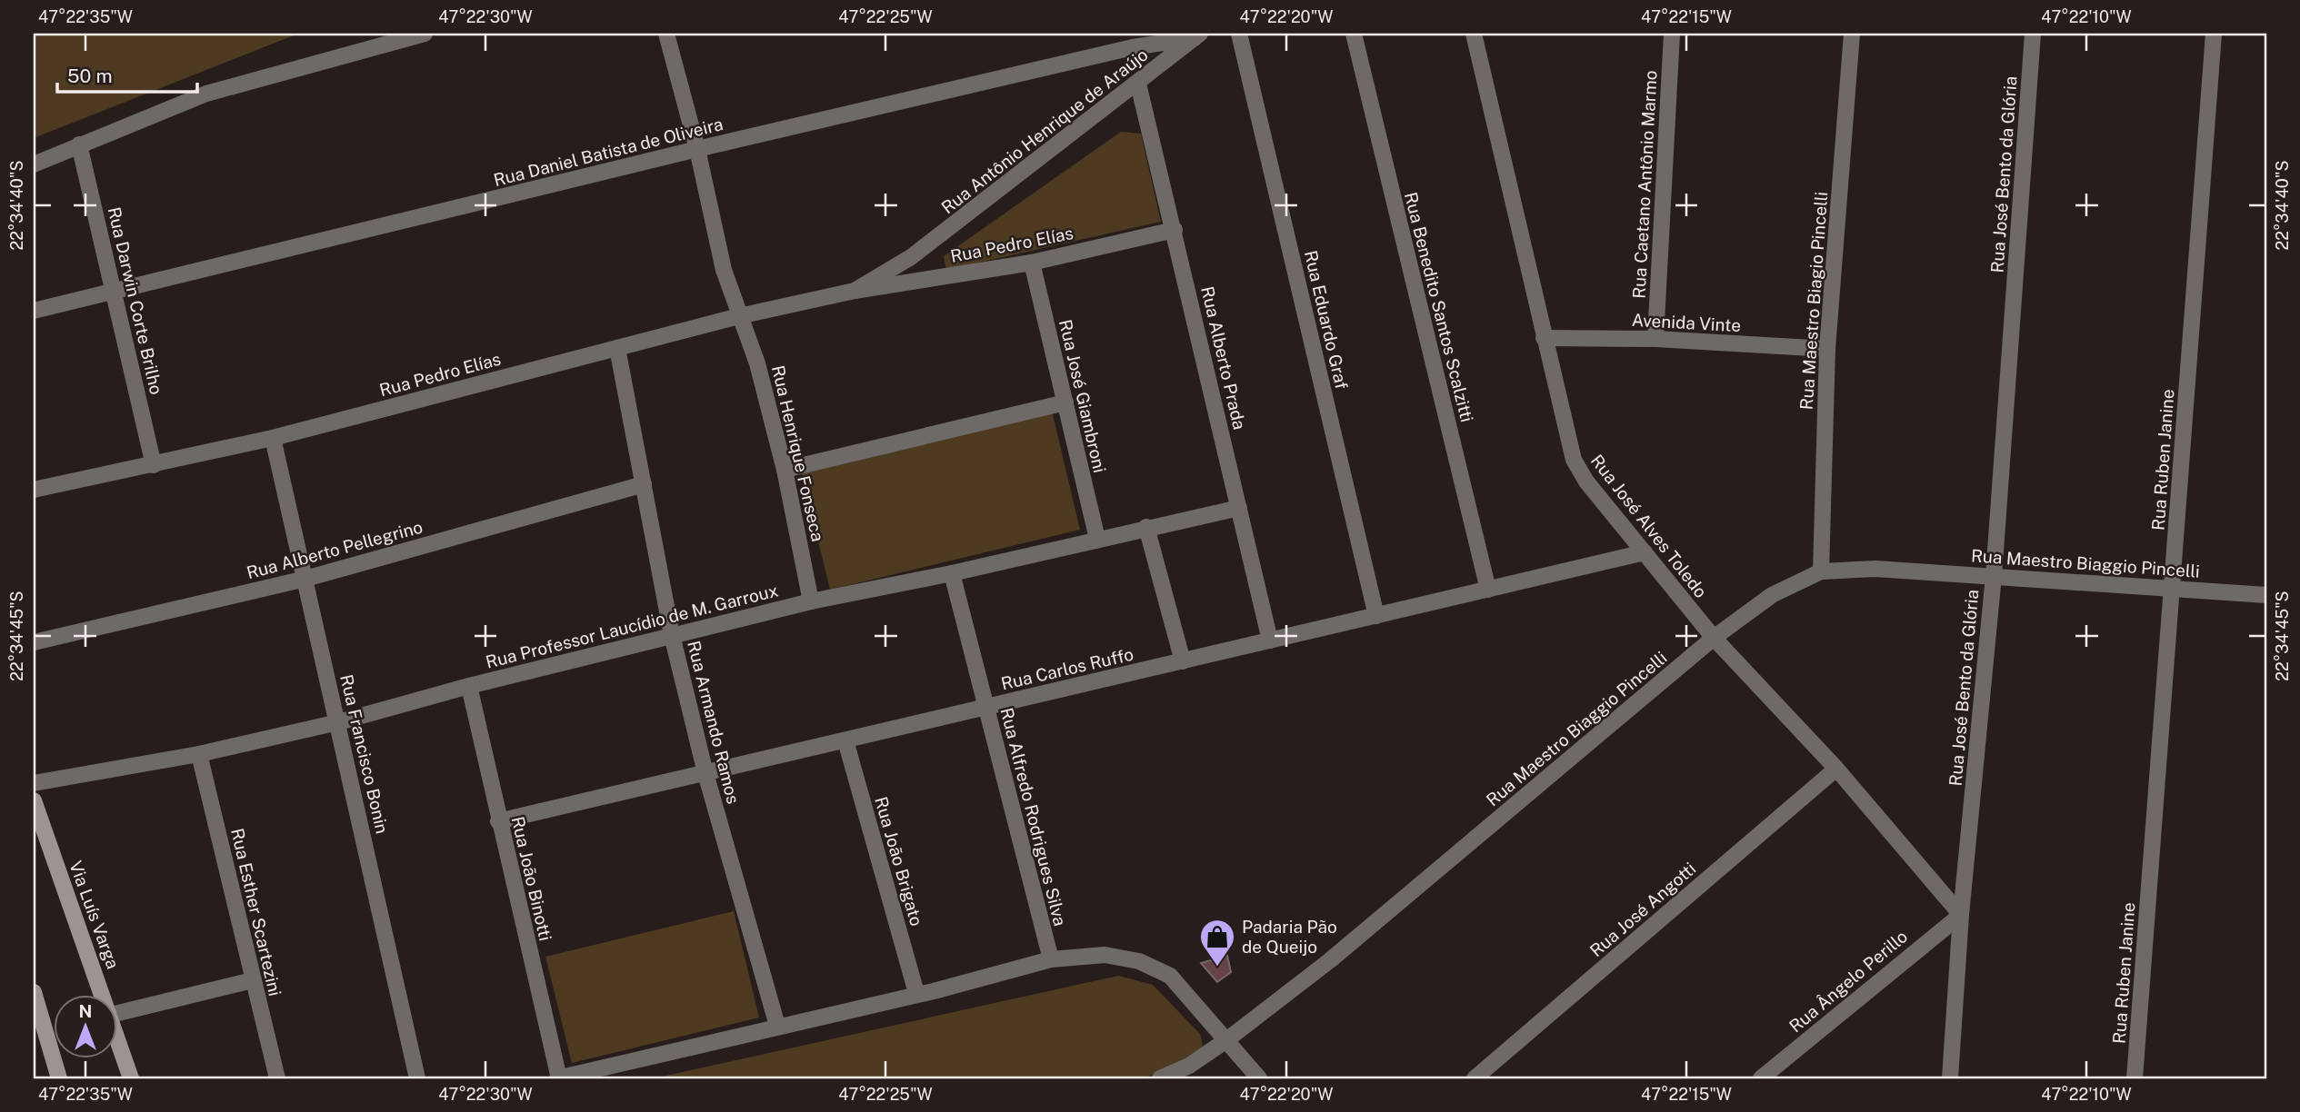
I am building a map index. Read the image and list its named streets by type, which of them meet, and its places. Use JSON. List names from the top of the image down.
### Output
{
  "streets": {
    "main road": ["Via Luís Varga"],
    "street": [
      "Rua Antônio Henrique de Araújo",
      "Rua Daniel Batista de Oliveira",
      "Rua José Bento da Glória",
      "Rua Caetano Antônio Marmo",
      "Rua Pedro Elías",
      "Rua Darwin Corte Brilho",
      "Rua Maestro Biagio Pincelli",
      "Rua Benedito Santos Scalzitti",
      "Rua Eduardo Graf",
      "Avenida Vinte",
      "Rua Alberto Prada",
      "Rua José Giambroni",
      "Rua Henrique Fonseca",
      "Rua Ruben Janine",
      "Rua José Alves Toledo",
      "Rua Alberto Pellegrino",
      "Rua Maestro Biaggio Pincelli",
      "Rua Professor Laucídio de M. Garroux",
      "Rua Carlos Ruffo",
      "Rua Armando Ramos",
      "Rua Francisco Bonin",
      "Rua Alfredo Rodrigues Silva",
      "Rua João Brigato",
      "Rua João Binotti",
      "Rua José Angotti",
      "Rua Esther Scartezini",
      "Rua Ângelo Perillo"
    ]
  },
  "crossings": [
    ["Rua Antônio Henrique de Araújo", "Rua Daniel Batista de Oliveira"],
    ["Rua Antônio Henrique de Araújo", "Rua Pedro Elías"],
    ["Rua Antônio Henrique de Araújo", "Rua Alberto Prada"],
    ["Rua Daniel Batista de Oliveira", "Rua Darwin Corte Brilho"],
    ["Rua Daniel Batista de Oliveira", "Rua Henrique Fonseca"],
    ["Rua José Bento da Glória", "Rua José Alves Toledo"],
    ["Rua José Bento da Glória", "Rua Maestro Biaggio Pincelli"],
    ["Rua José Bento da Glória", "Rua Ângelo Perillo"],
    ["Rua Caetano Antônio Marmo", "Avenida Vinte"],
    ["Rua Pedro Elías", "Rua Darwin Corte Brilho"],
    ["Rua Pedro Elías", "Rua Alberto Prada"],
    ["Rua Pedro Elías", "Rua José Giambroni"],
    ["Rua Pedro Elías", "Rua Henrique Fonseca"],
    ["Rua Pedro Elías", "Rua Armando Ramos"],
    ["Rua Pedro Elías", "Rua Francisco Bonin"],
    ["Rua Maestro Biagio Pincelli", "Avenida Vinte"],
    ["Rua Maestro Biagio Pincelli", "Rua Maestro Biaggio Pincelli"],
    ["Rua Benedito Santos Scalzitti", "Rua Carlos Ruffo"],
    ["Rua Eduardo Graf", "Rua Carlos Ruffo"],
    ["Avenida Vinte", "Rua José Alves Toledo"],
    ["Rua Alberto Prada", "Rua Professor Laucídio de M. Garroux"],
    ["Rua Alberto Prada", "Rua Carlos Ruffo"],
    ["Rua José Giambroni", "Rua Professor Laucídio de M. Garroux"],
    ["Rua Henrique Fonseca", "Rua Professor Laucídio de M. Garroux"],
    ["Rua Ruben Janine", "Rua Maestro Biaggio Pincelli"],
    ["Rua José Alves Toledo", "Rua Maestro Biaggio Pincelli"],
    ["Rua José Alves Toledo", "Rua Carlos Ruffo"],
    ["Rua José Alves Toledo", "Rua José Angotti"],
    ["Rua José Alves Toledo", "Rua Ângelo Perillo"],
    ["Rua Alberto Pellegrino", "Rua Armando Ramos"],
    ["Rua Alberto Pellegrino", "Rua Francisco Bonin"],
    ["Rua Professor Laucídio de M. Garroux", "Rua Armando Ramos"],
    ["Rua Professor Laucídio de M. Garroux", "Rua Francisco Bonin"],
    ["Rua Professor Laucídio de M. Garroux", "Rua Alfredo Rodrigues Silva"],
    ["Rua Professor Laucídio de M. Garroux", "Rua João Binotti"],
    ["Rua Professor Laucídio de M. Garroux", "Rua Esther Scartezini"],
    ["Rua Carlos Ruffo", "Rua Armando Ramos"],
    ["Rua Carlos Ruffo", "Rua Alfredo Rodrigues Silva"],
    ["Rua Carlos Ruffo", "Rua João Brigato"],
    ["Rua Carlos Ruffo", "Rua João Binotti"]
  ],
  "places": {
    "shop": ["Padaria Pão de Queijo"]
  },
  "scale_bar": "50 m",
  "north": "top",
  "coordinates": [
    "47°22'35\"W",
    "47°22'30\"W",
    "47°22'25\"W",
    "47°22'20\"W",
    "47°22'15\"W",
    "47°22'10\"W",
    "22°34'40\"S",
    "22°34'45\"S"
  ]
}
